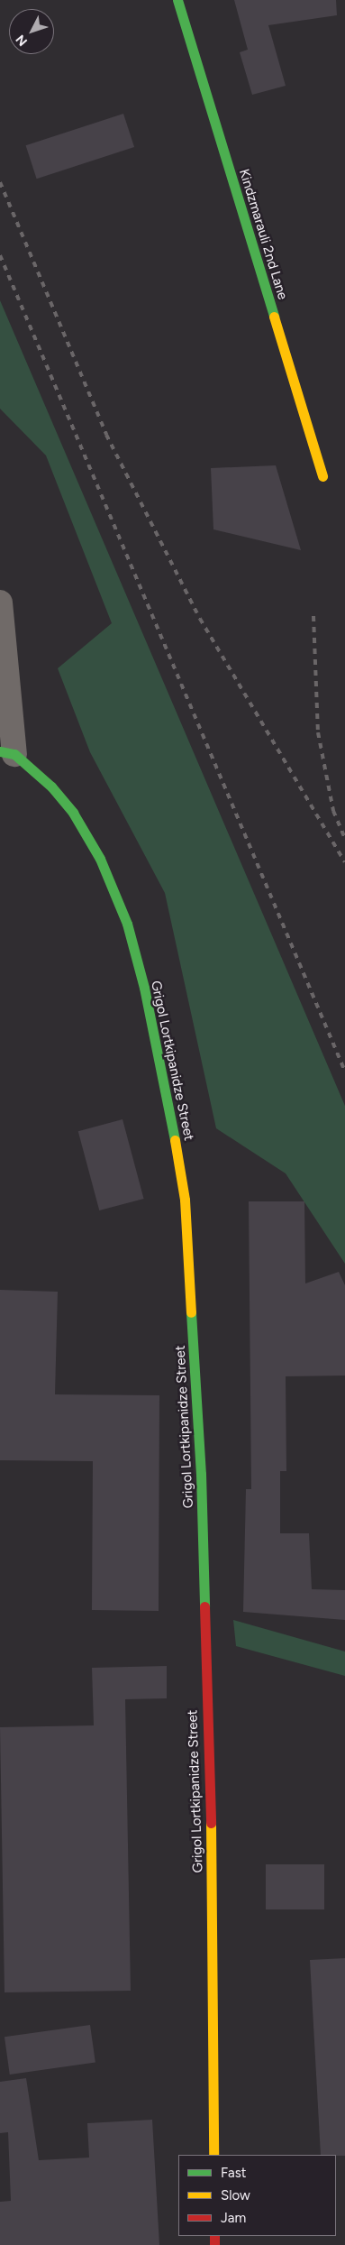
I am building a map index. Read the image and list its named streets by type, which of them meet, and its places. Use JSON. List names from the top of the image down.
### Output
{
  "streets": {
    "street": ["Kindzmarauli 2nd Lane", "Grigol Lortkipanidze Street"]
  },
  "legend": ["Fast", "Slow", "Jam"],
  "north": "bottom left"
}
